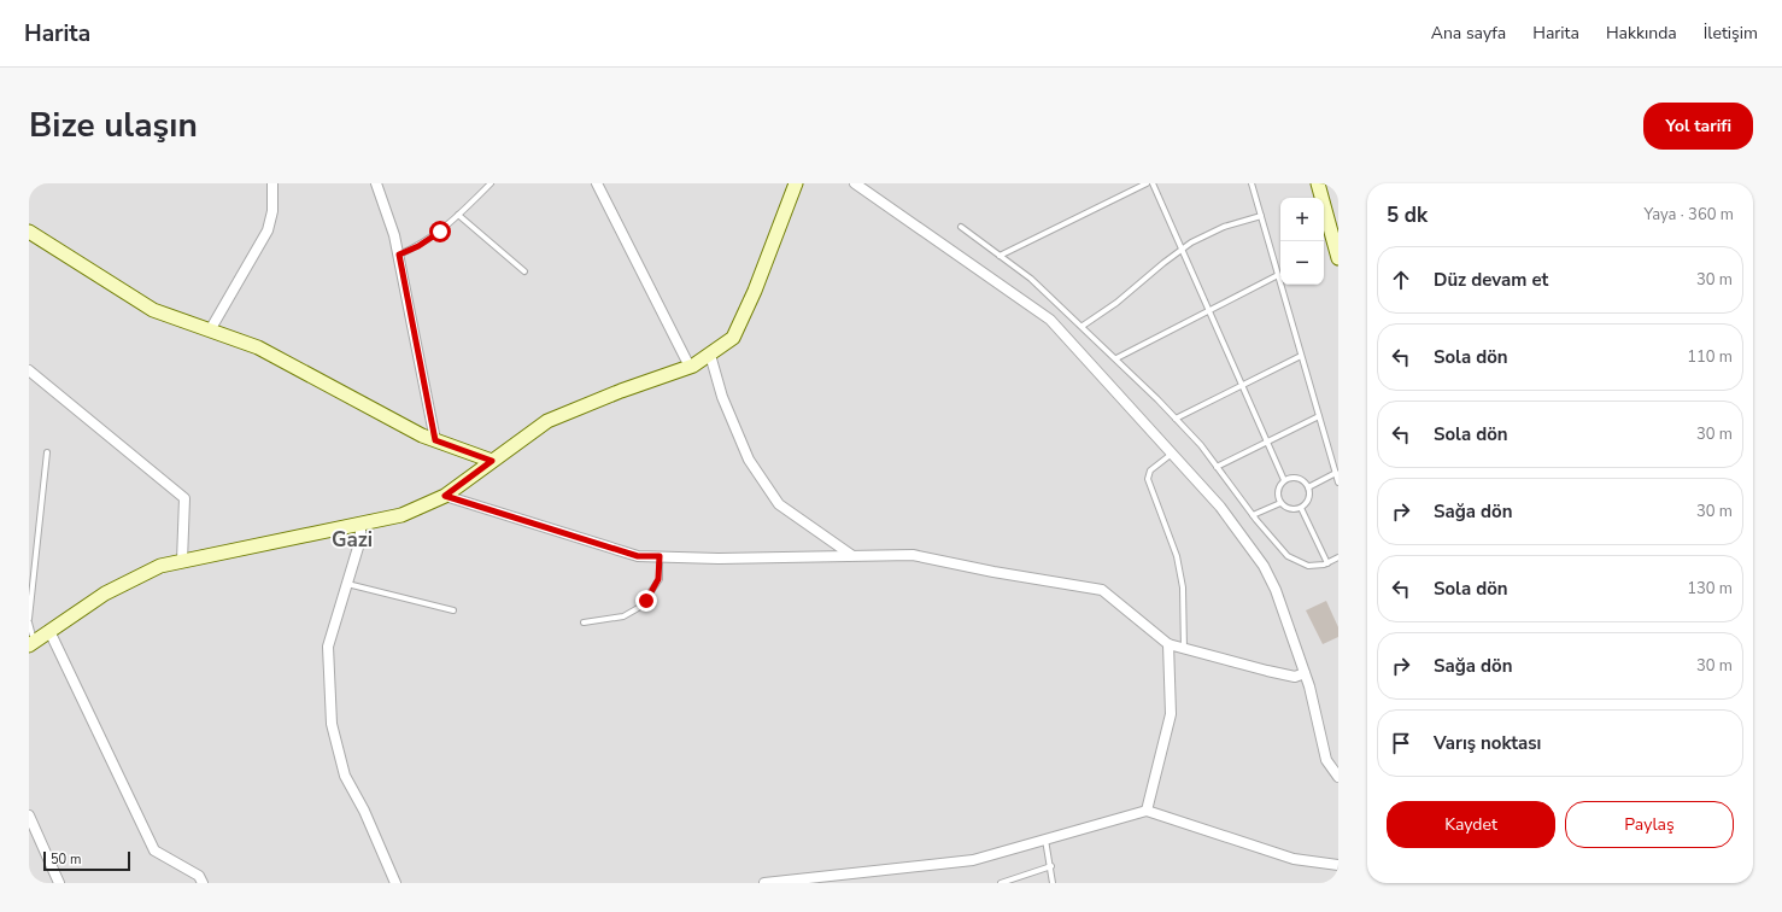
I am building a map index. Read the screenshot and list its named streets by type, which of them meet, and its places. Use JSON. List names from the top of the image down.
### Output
{
  "districts": ["Gazi"],
  "scale_bar": "50 m",
  "page": {
    "header": "Harita",
    "nav": [
      "Ana sayfa",
      "Harita",
      "Hakkında",
      "İletişim"
    ],
    "title": "Bize ulaşın",
    "buttons": [
      "Yol tarifi",
      ["Kaydet", "Paylaş"]
    ],
    "heading": ["5 dk", "Yaya · 360 m"],
    "map_buttons": ["+", "−"],
    "list": [
      ["Düz devam et", "30 m"],
      ["Sola dön", "110 m"],
      ["Sola dön", "30 m"],
      ["Sağa dön", "30 m"],
      ["Sola dön", "130 m"],
      ["Sağa dön", "30 m"],
      "Varış noktası"
    ],
    "scale": "50 m"
  }
}
